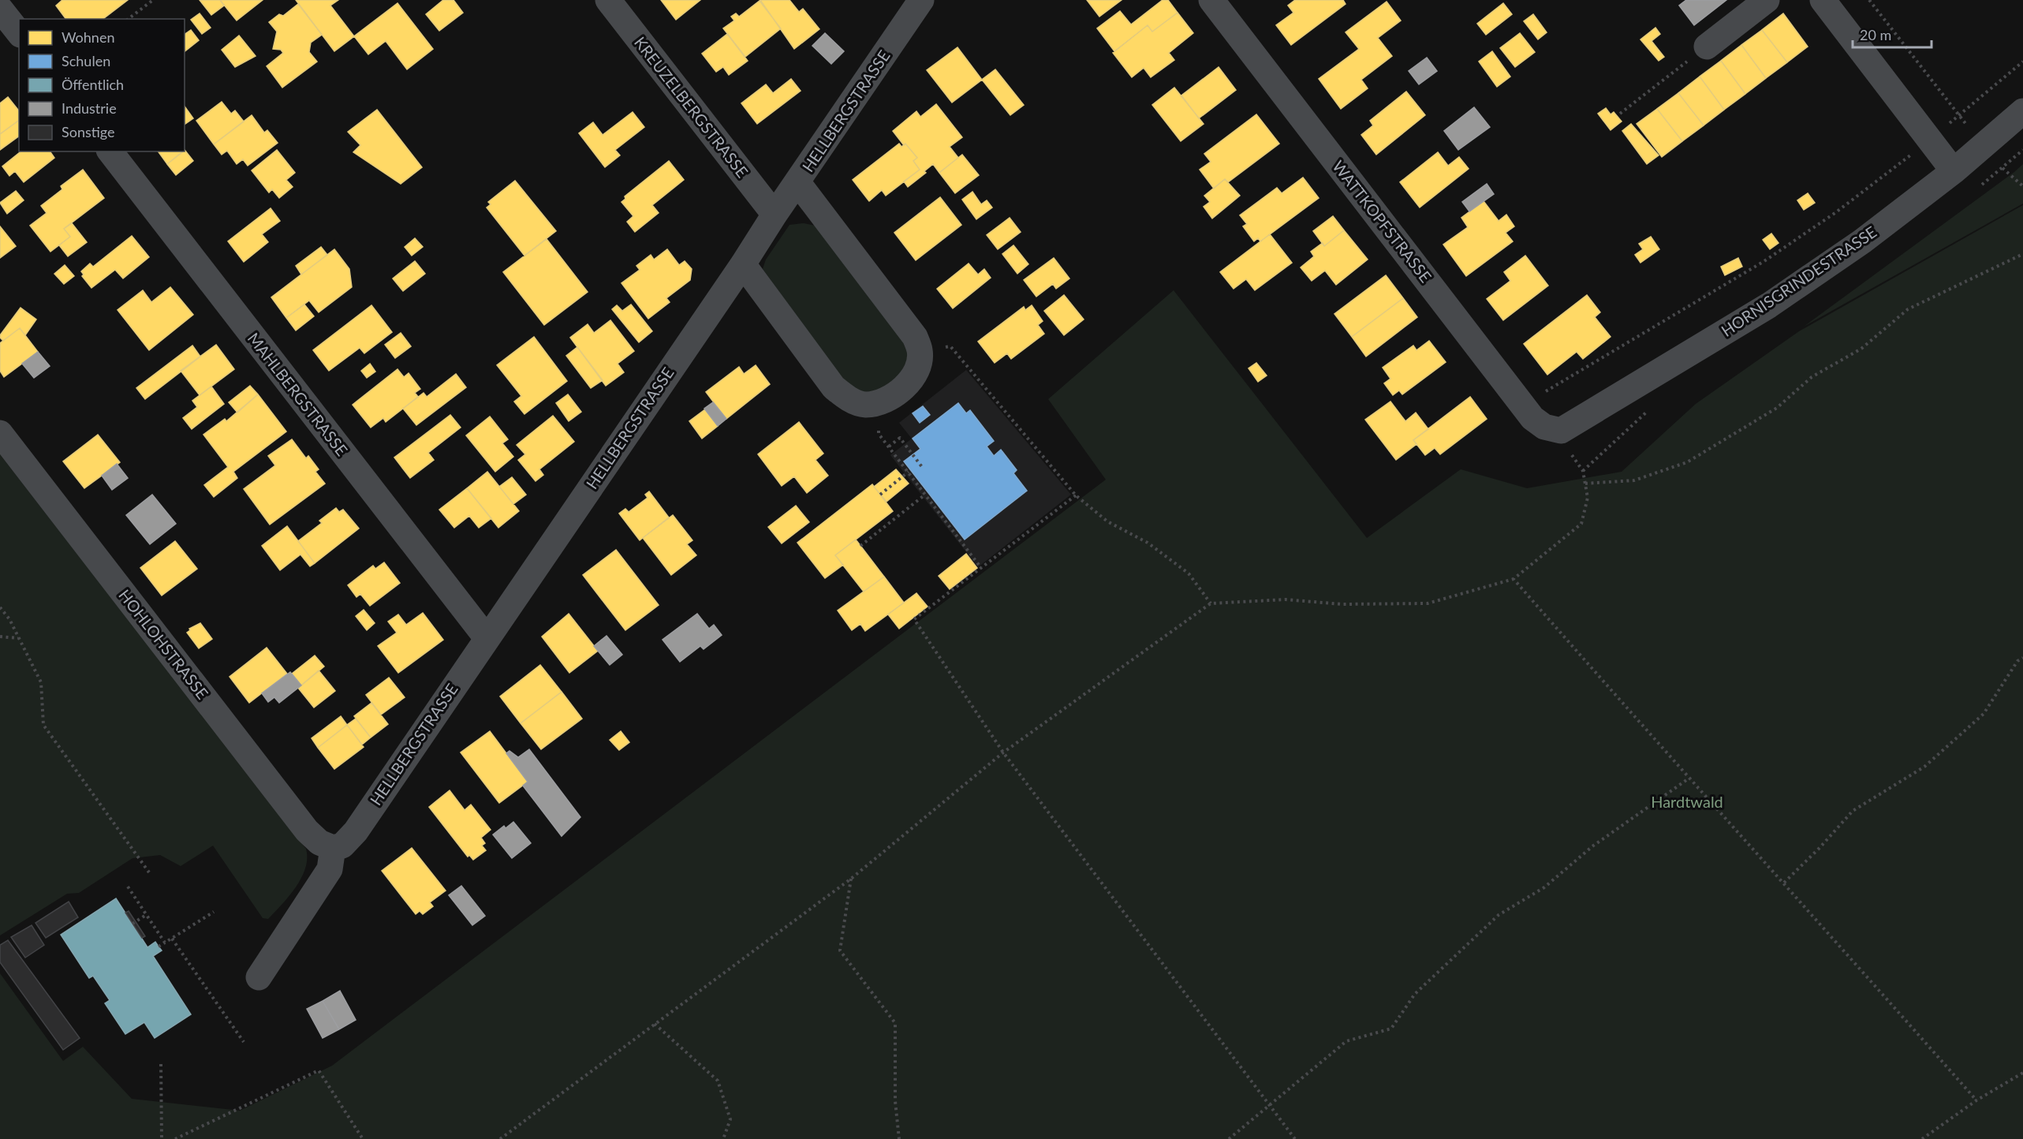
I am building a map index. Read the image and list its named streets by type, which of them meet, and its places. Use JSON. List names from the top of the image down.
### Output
{
  "streets": {
    "street": [
      "KREUZELBERGSTRASSE",
      "HELLBERGSTRASSE",
      "WATTKOPFSTRASSE",
      "HORNISGRINDESTRASSE",
      "MAHLBERGSTRASSE",
      "HOHLOHSTRASSE"
    ]
  },
  "crossings": [
    ["KREUZELBERGSTRASSE", "HELLBERGSTRASSE"],
    ["HELLBERGSTRASSE", "MAHLBERGSTRASSE"],
    ["HELLBERGSTRASSE", "HOHLOHSTRASSE"],
    ["WATTKOPFSTRASSE", "HORNISGRINDESTRASSE"]
  ],
  "parks": ["Hardtwald"],
  "legend": [
    "Wohnen",
    "Schulen",
    "Öffentlich",
    "Industrie",
    "Sonstige"
  ],
  "scale_bar": "20 m"
}
